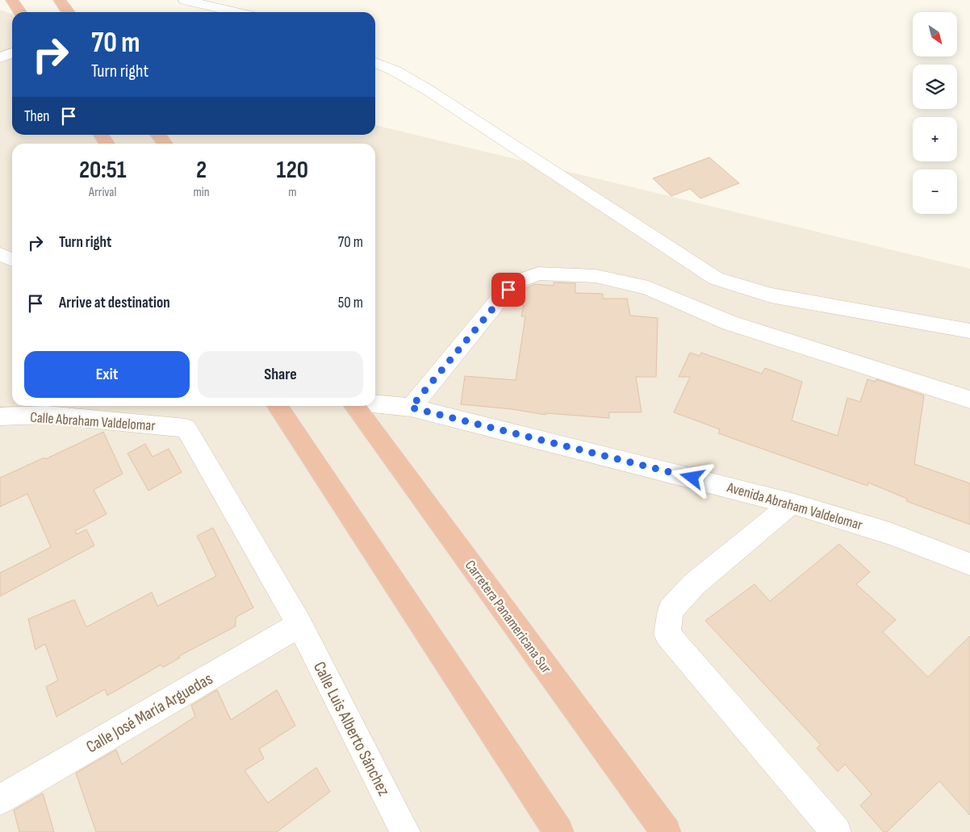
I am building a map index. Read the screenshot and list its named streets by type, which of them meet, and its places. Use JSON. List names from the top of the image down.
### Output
{
  "streets": {
    "highway": ["Carretera Panamericana Sur"],
    "street": [
      "Calle Abraham Valdelomar",
      "Avenida Abraham Valdelomar",
      "Calle José María Arguedas",
      "Calle Luis Alberto Sánchez"
    ]
  },
  "crossings": [
    ["Calle Abraham Valdelomar", "Calle Luis Alberto Sánchez"],
    ["Calle José María Arguedas", "Calle Luis Alberto Sánchez"]
  ],
  "north": "bottom right",
  "page": {
    "map_buttons": ["+", "−"],
    "turn": ["70 m", "Turn right"],
    "then": "Then",
    "eta": [
      "20:51",
      "Arrival",
      "2",
      "min",
      "120",
      "m"
    ],
    "list": [
      {
        "name": "Turn right",
        "value": "70 m"
      },
      {
        "name": "Arrive at destination",
        "value": "50 m"
      }
    ],
    "buttons": ["Exit", "Share"]
  }
}
